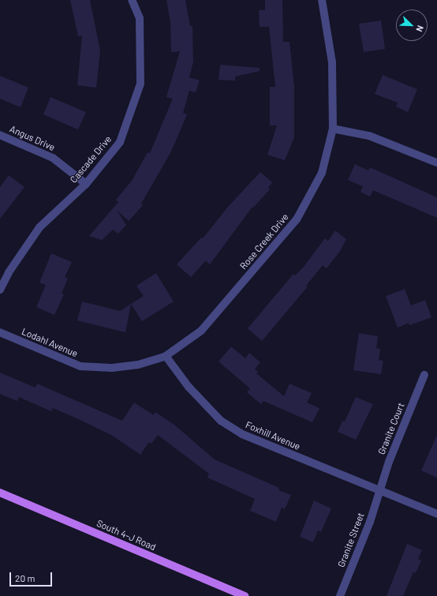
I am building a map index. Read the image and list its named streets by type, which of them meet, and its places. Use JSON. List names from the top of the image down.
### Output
{
  "streets": {
    "main road": ["South 4-J Road"],
    "street": [
      "Angus Drive",
      "Cascade Drive",
      "Rose Creek Drive",
      "Lodahl Avenue",
      "Granite Court",
      "Foxhill Avenue",
      "Granite Street"
    ]
  },
  "crossings": [
    ["Angus Drive", "Cascade Drive"],
    ["Rose Creek Drive", "Lodahl Avenue"],
    ["Rose Creek Drive", "Foxhill Avenue"],
    ["Lodahl Avenue", "Foxhill Avenue"],
    ["Granite Court", "Foxhill Avenue"],
    ["Granite Court", "Granite Street"],
    ["Foxhill Avenue", "Granite Street"]
  ],
  "scale_bar": "20 m",
  "north": "bottom right"
}
